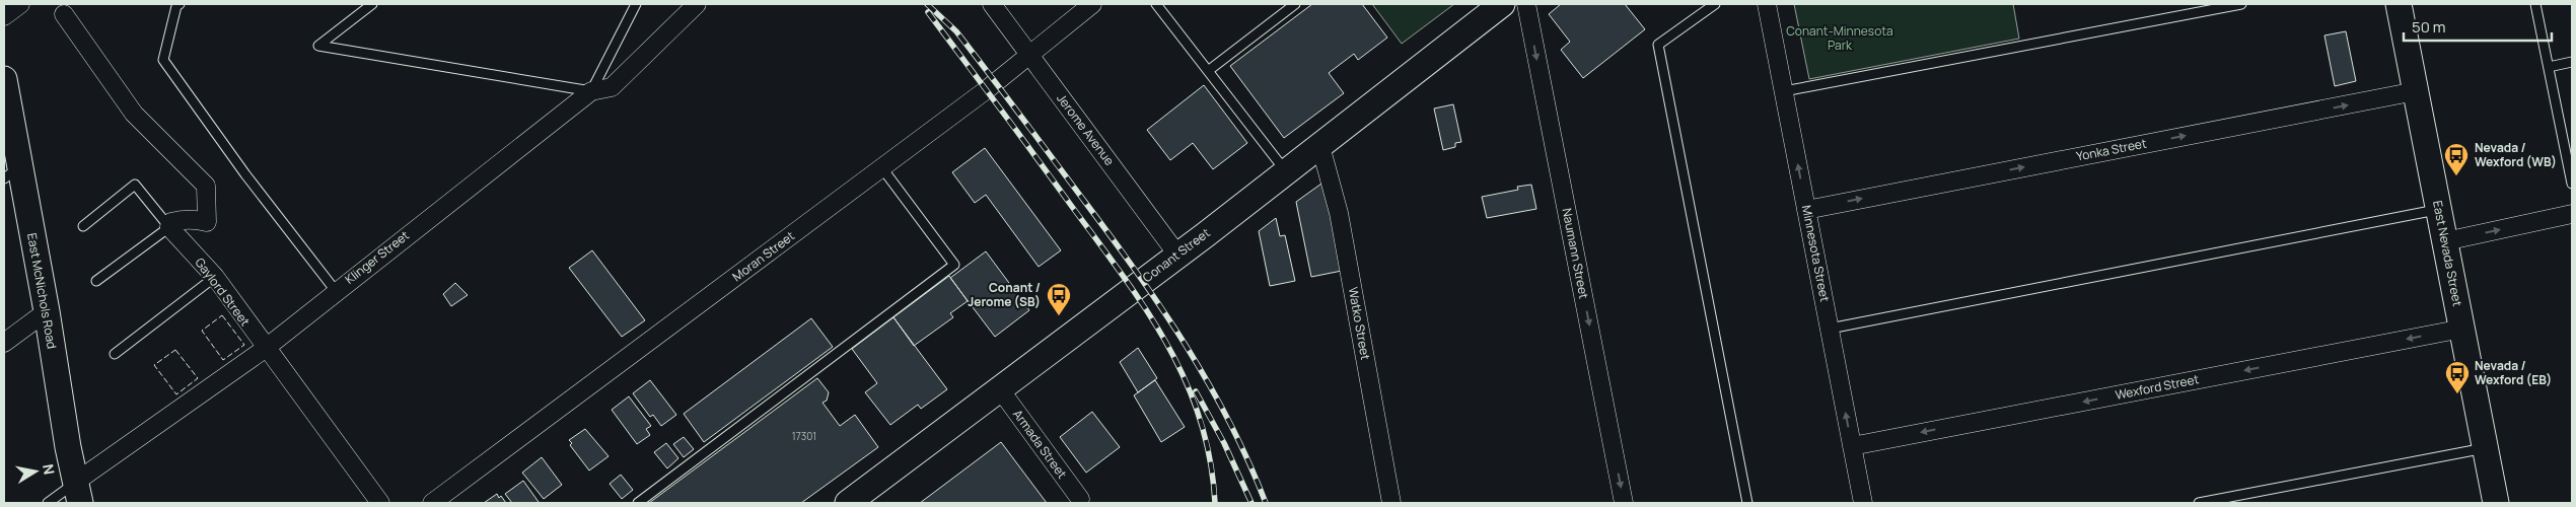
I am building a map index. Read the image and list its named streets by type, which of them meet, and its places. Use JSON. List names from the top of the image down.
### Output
{
  "streets": {
    "main road": ["East Nevada Street", "Conant Street", "East McNichols Road"],
    "street": [
      "Jerome Avenue",
      "Yonka Street",
      "Naumann Street",
      "Minnesota Street",
      "Moran Street",
      "Klinger Street",
      "Gaylord Street",
      "Watko Street",
      "Wexford Street",
      "Armada Street"
    ]
  },
  "crossings": [
    ["Jerome Avenue", "Conant Street"],
    ["Jerome Avenue", "Moran Street"],
    ["Yonka Street", "Minnesota Street"],
    ["Yonka Street", "East Nevada Street"],
    ["Minnesota Street", "Wexford Street"],
    ["East Nevada Street", "Wexford Street"],
    ["Conant Street", "Watko Street"],
    ["Conant Street", "Armada Street"],
    ["Klinger Street", "East McNichols Road"],
    ["Klinger Street", "Gaylord Street"]
  ],
  "one_way": [
    "Yonka Street",
    "Naumann Street",
    "Minnesota Street",
    "Wexford Street"
  ],
  "parks": ["Conant-Minnesota Park"],
  "places": {
    "bus stop": ["Nevada / Wexford (WB)", "Conant / Jerome (SB)", "Nevada / Wexford (EB)"]
  },
  "house_numbers": ["17301"],
  "scale_bar": "50 m",
  "north": "right"
}
